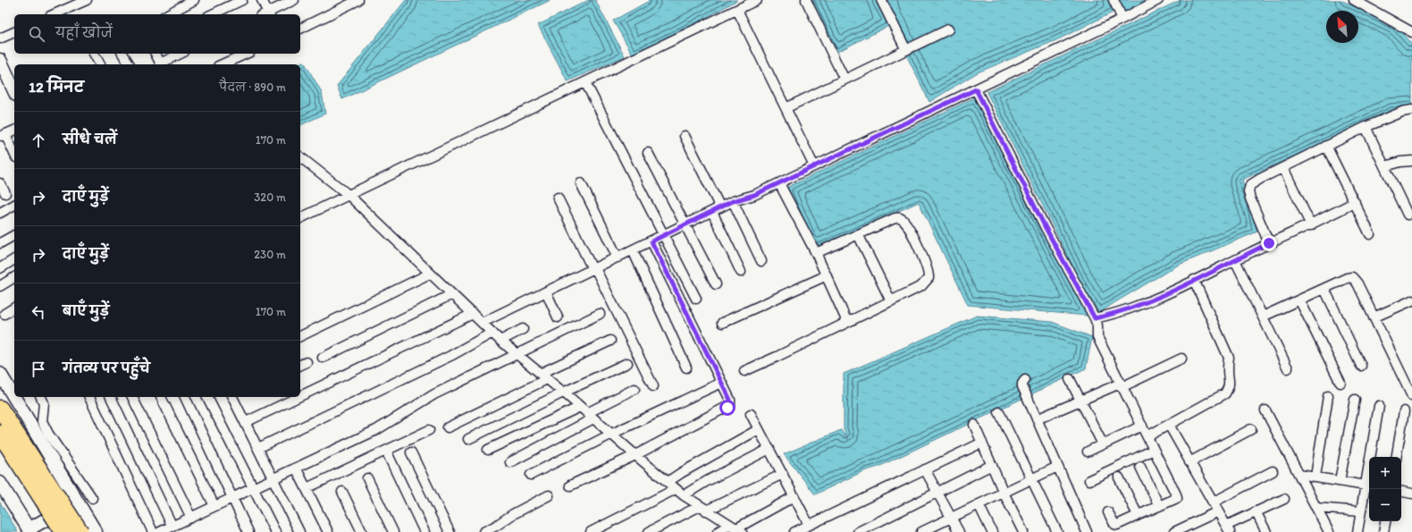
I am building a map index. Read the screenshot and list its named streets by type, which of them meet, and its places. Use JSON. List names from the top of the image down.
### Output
{
  "north": "top left",
  "page": {
    "search": "यहाँ खोजें",
    "heading": ["12 मिनट", "पैदल · 890 m"],
    "list": [
      ["सीधे चलें", "170 m"],
      ["दाएँ मुड़ें", "320 m"],
      ["दाएँ मुड़ें", "230 m"],
      ["बाएँ मुड़ें", "170 m"],
      "गंतव्य पर पहुँचे"
    ],
    "map_buttons": ["+", "−"]
  }
}
